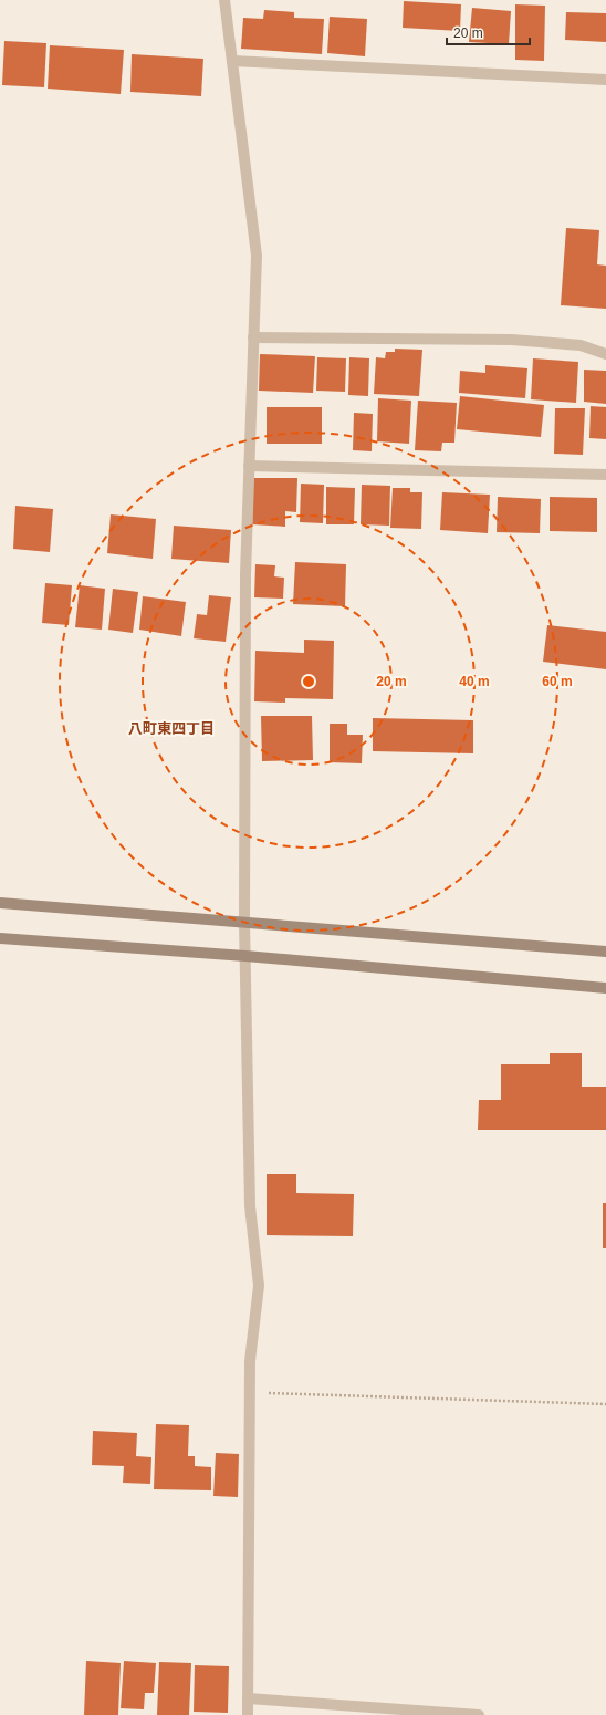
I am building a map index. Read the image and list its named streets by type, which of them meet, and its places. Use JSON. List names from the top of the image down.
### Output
{
  "districts": ["八町東四丁目"],
  "scale_bar": "20 m",
  "rings": ["20 m", "40 m", "60 m"]
}
